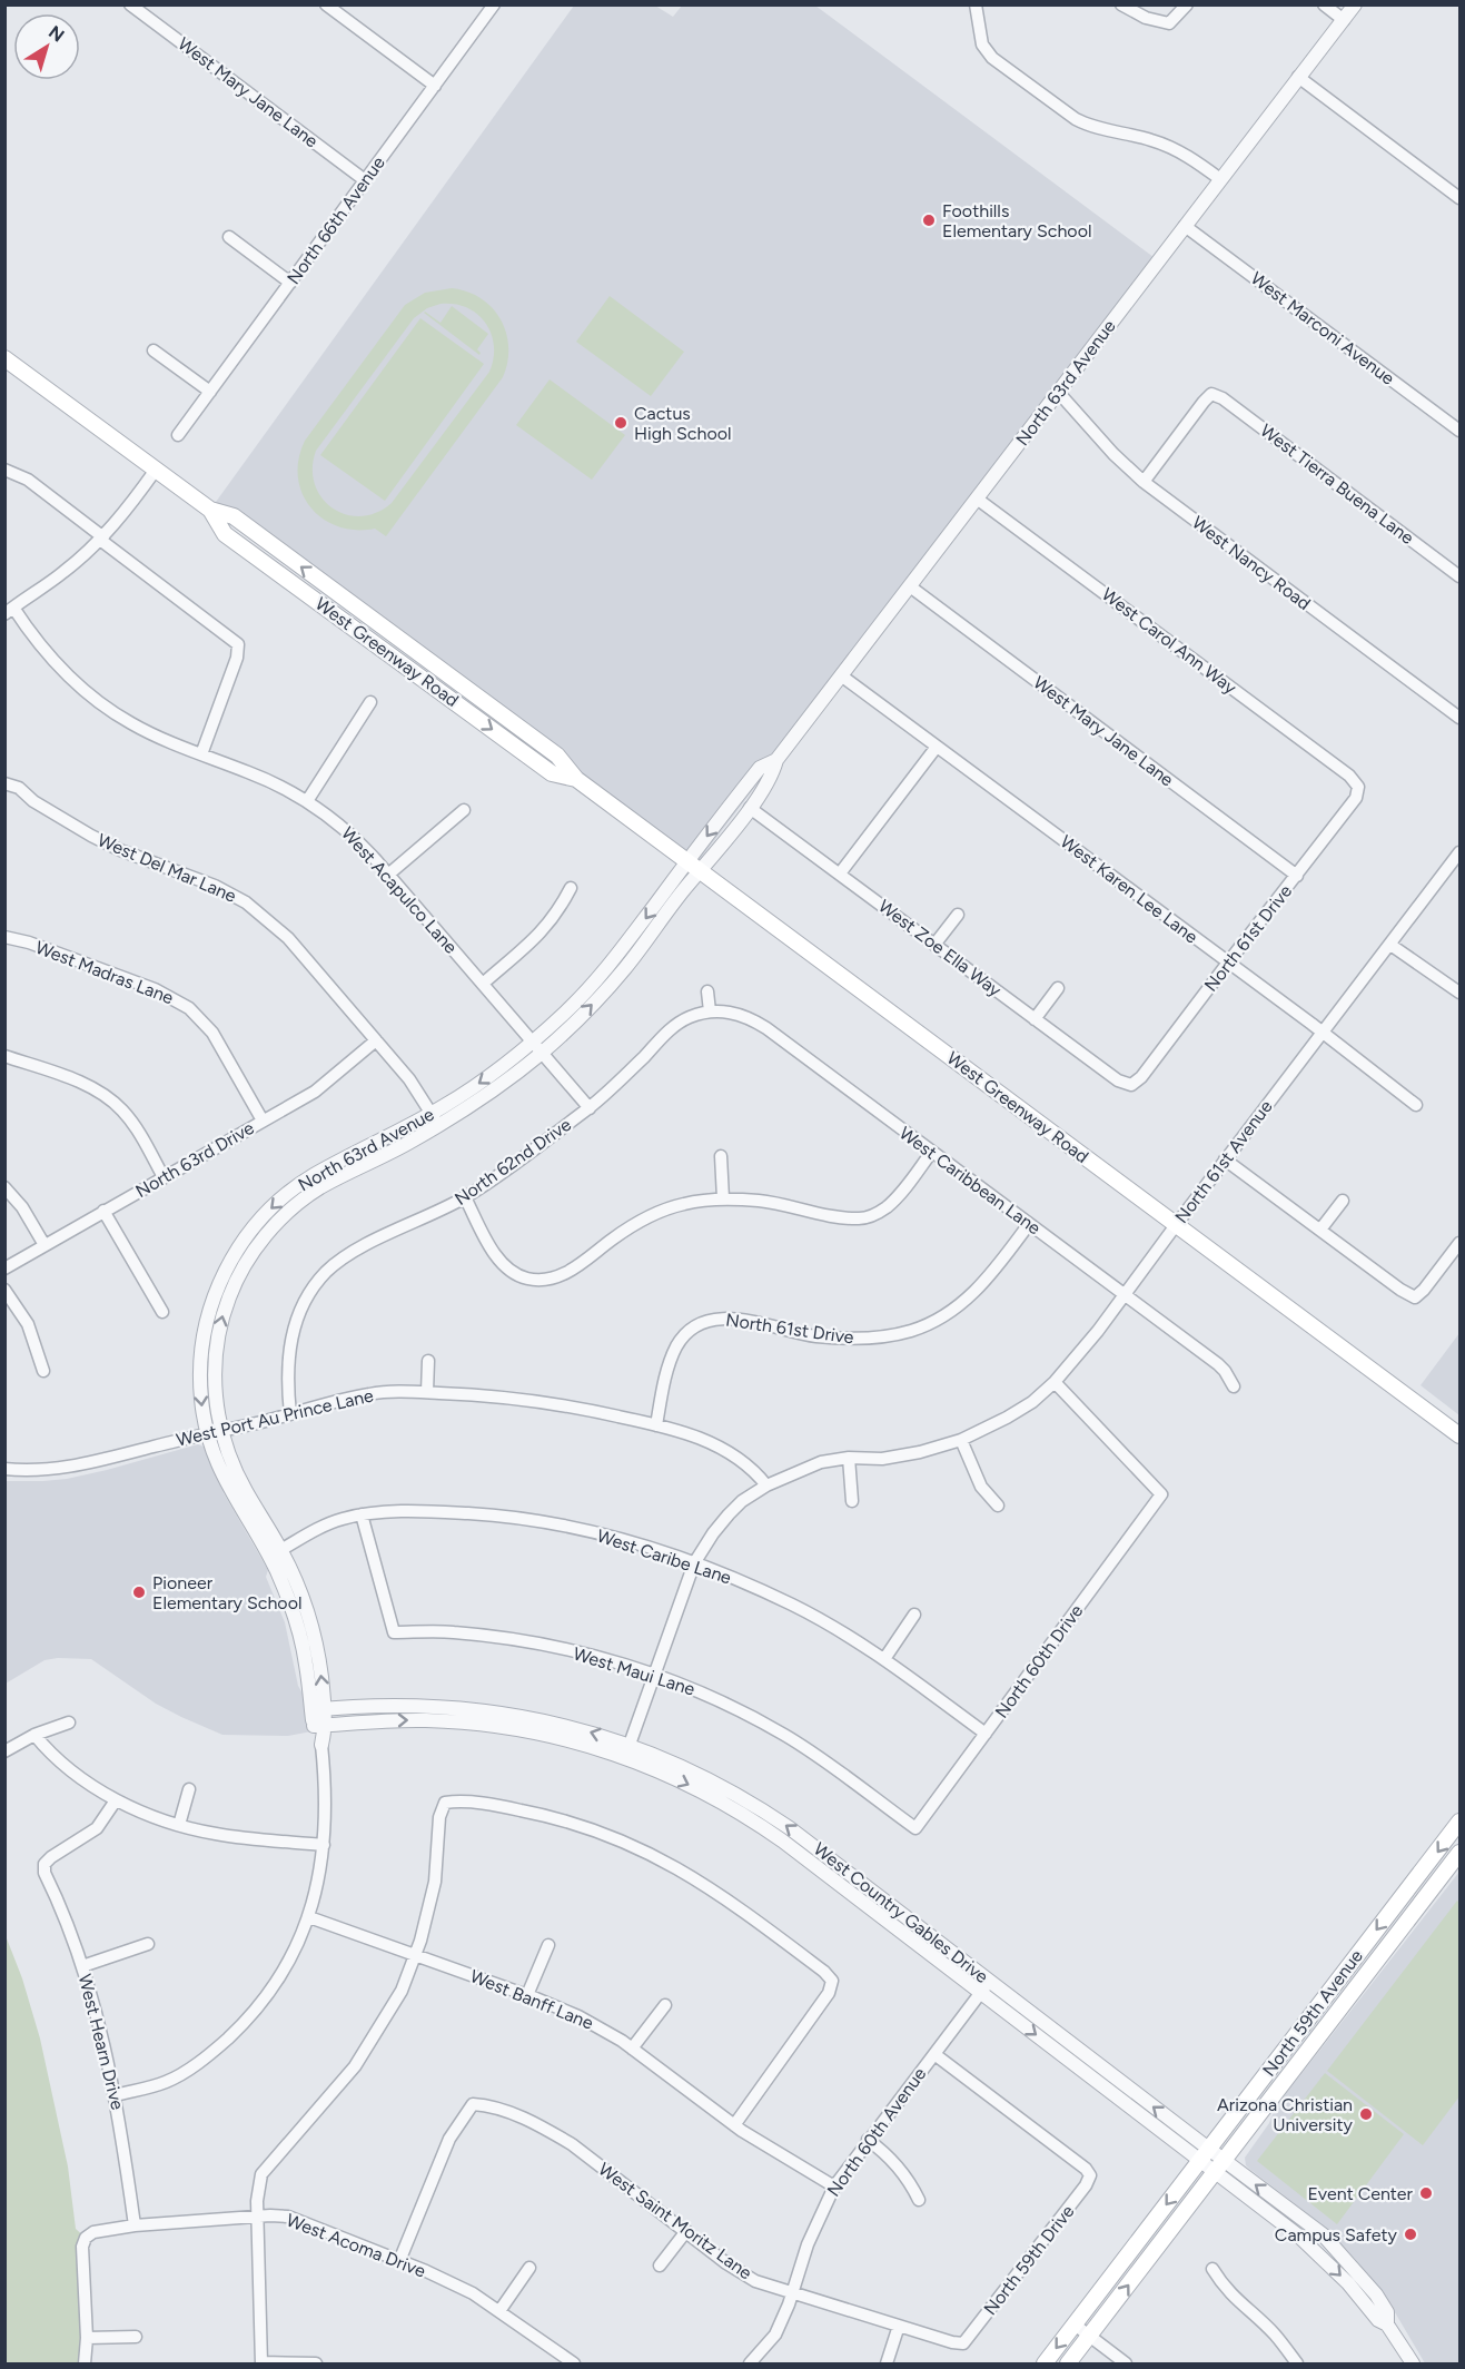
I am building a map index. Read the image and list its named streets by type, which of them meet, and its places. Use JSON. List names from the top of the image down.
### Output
{
  "streets": {
    "main road": ["West Greenway Road", "North 59th Avenue"],
    "street": [
      "West Mary Jane Lane",
      "North 66th Avenue",
      "West Marconi Avenue",
      "North 63rd Avenue",
      "West Tierra Buena Lane",
      "West Nancy Road",
      "West Carol Ann Way",
      "West Del Mar Lane",
      "West Karen Lee Lane",
      "West Acapulco Lane",
      "North 61st Drive",
      "West Zoe Ella Way",
      "West Madras Lane",
      "North 63rd Drive",
      "North 62nd Drive",
      "North 61st Avenue",
      "West Caribbean Lane",
      "West Port Au Prince Lane",
      "West Caribe Lane",
      "North 60th Drive",
      "West Maui Lane",
      "West Country Gables Drive",
      "West Banff Lane",
      "West Hearn Drive",
      "North 60th Avenue",
      "West Saint Moritz Lane",
      "West Acoma Drive",
      "North 59th Drive"
    ]
  },
  "crossings": [
    ["West Mary Jane Lane", "North 66th Avenue"],
    ["West Mary Jane Lane", "North 63rd Avenue"],
    ["West Mary Jane Lane", "North 61st Drive"],
    ["West Marconi Avenue", "North 63rd Avenue"],
    ["North 63rd Avenue", "West Nancy Road"],
    ["North 63rd Avenue", "West Carol Ann Way"],
    ["North 63rd Avenue", "West Greenway Road"],
    ["North 63rd Avenue", "West Del Mar Lane"],
    ["North 63rd Avenue", "West Karen Lee Lane"],
    ["North 63rd Avenue", "West Acapulco Lane"],
    ["North 63rd Avenue", "West Zoe Ella Way"],
    ["North 63rd Avenue", "West Port Au Prince Lane"],
    ["North 63rd Avenue", "West Caribe Lane"],
    ["North 63rd Avenue", "West Country Gables Drive"],
    ["North 63rd Avenue", "West Banff Lane"],
    ["North 63rd Avenue", "West Hearn Drive"],
    ["West Tierra Buena Lane", "West Nancy Road"],
    ["West Carol Ann Way", "North 61st Drive"],
    ["West Greenway Road", "North 61st Avenue"],
    ["West Del Mar Lane", "North 63rd Drive"],
    ["West Karen Lee Lane", "North 61st Drive"],
    ["West Karen Lee Lane", "North 61st Avenue"],
    ["West Acapulco Lane", "North 62nd Drive"],
    ["North 61st Drive", "West Zoe Ella Way"],
    ["North 61st Drive", "West Caribbean Lane"],
    ["North 61st Drive", "West Port Au Prince Lane"],
    ["West Madras Lane", "North 63rd Drive"],
    ["North 62nd Drive", "West Caribbean Lane"],
    ["North 62nd Drive", "West Port Au Prince Lane"],
    ["North 61st Avenue", "West Caribbean Lane"],
    ["North 61st Avenue", "West Port Au Prince Lane"],
    ["North 61st Avenue", "West Caribe Lane"],
    ["North 61st Avenue", "North 60th Drive"],
    ["North 61st Avenue", "West Maui Lane"],
    ["North 61st Avenue", "West Country Gables Drive"],
    ["West Caribe Lane", "North 60th Drive"],
    ["West Caribe Lane", "West Maui Lane"],
    ["North 60th Drive", "West Maui Lane"],
    ["West Country Gables Drive", "North 59th Avenue"],
    ["West Country Gables Drive", "North 60th Avenue"],
    ["West Banff Lane", "North 60th Avenue"],
    ["West Hearn Drive", "West Acoma Drive"],
    ["North 60th Avenue", "West Saint Moritz Lane"],
    ["North 60th Avenue", "North 59th Drive"],
    ["West Saint Moritz Lane", "West Acoma Drive"],
    ["West Saint Moritz Lane", "North 59th Drive"]
  ],
  "places": [
    "Foothills Elementary School",
    "Cactus High School",
    "Pioneer Elementary School",
    "Arizona Christian University",
    "Event Center",
    "Campus Safety"
  ],
  "north": "top right"
}
